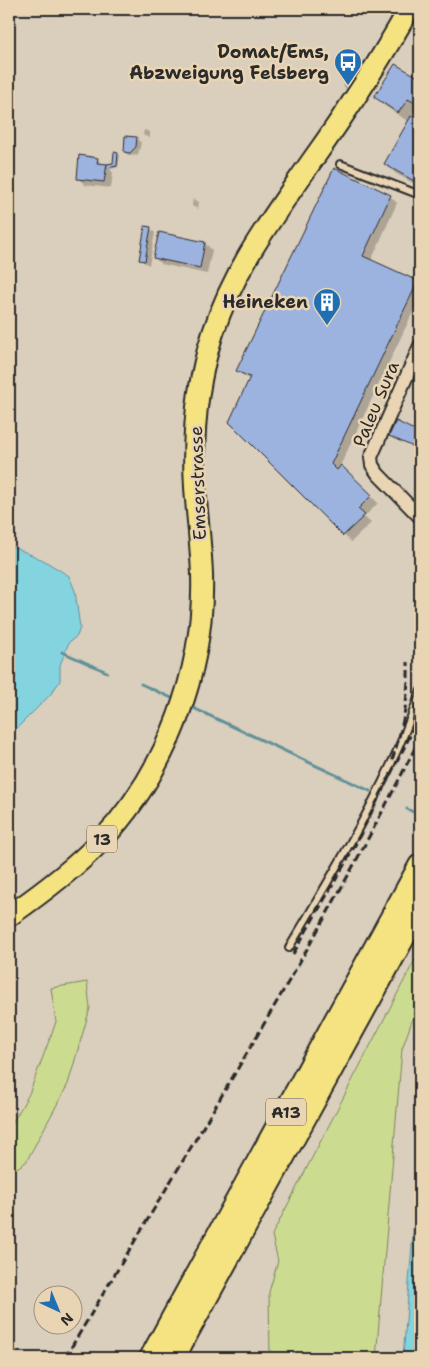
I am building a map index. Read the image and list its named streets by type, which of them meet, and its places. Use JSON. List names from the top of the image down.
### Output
{
  "streets": {
    "highway": ["A13"],
    "main road": ["Emserstrasse", "13"],
    "street": ["Paleu Sura"]
  },
  "places": {
    "bus stop": ["Domat/Ems, Abzweigung Felsberg"],
    "building": ["Heineken"]
  },
  "north": "bottom right"
}
